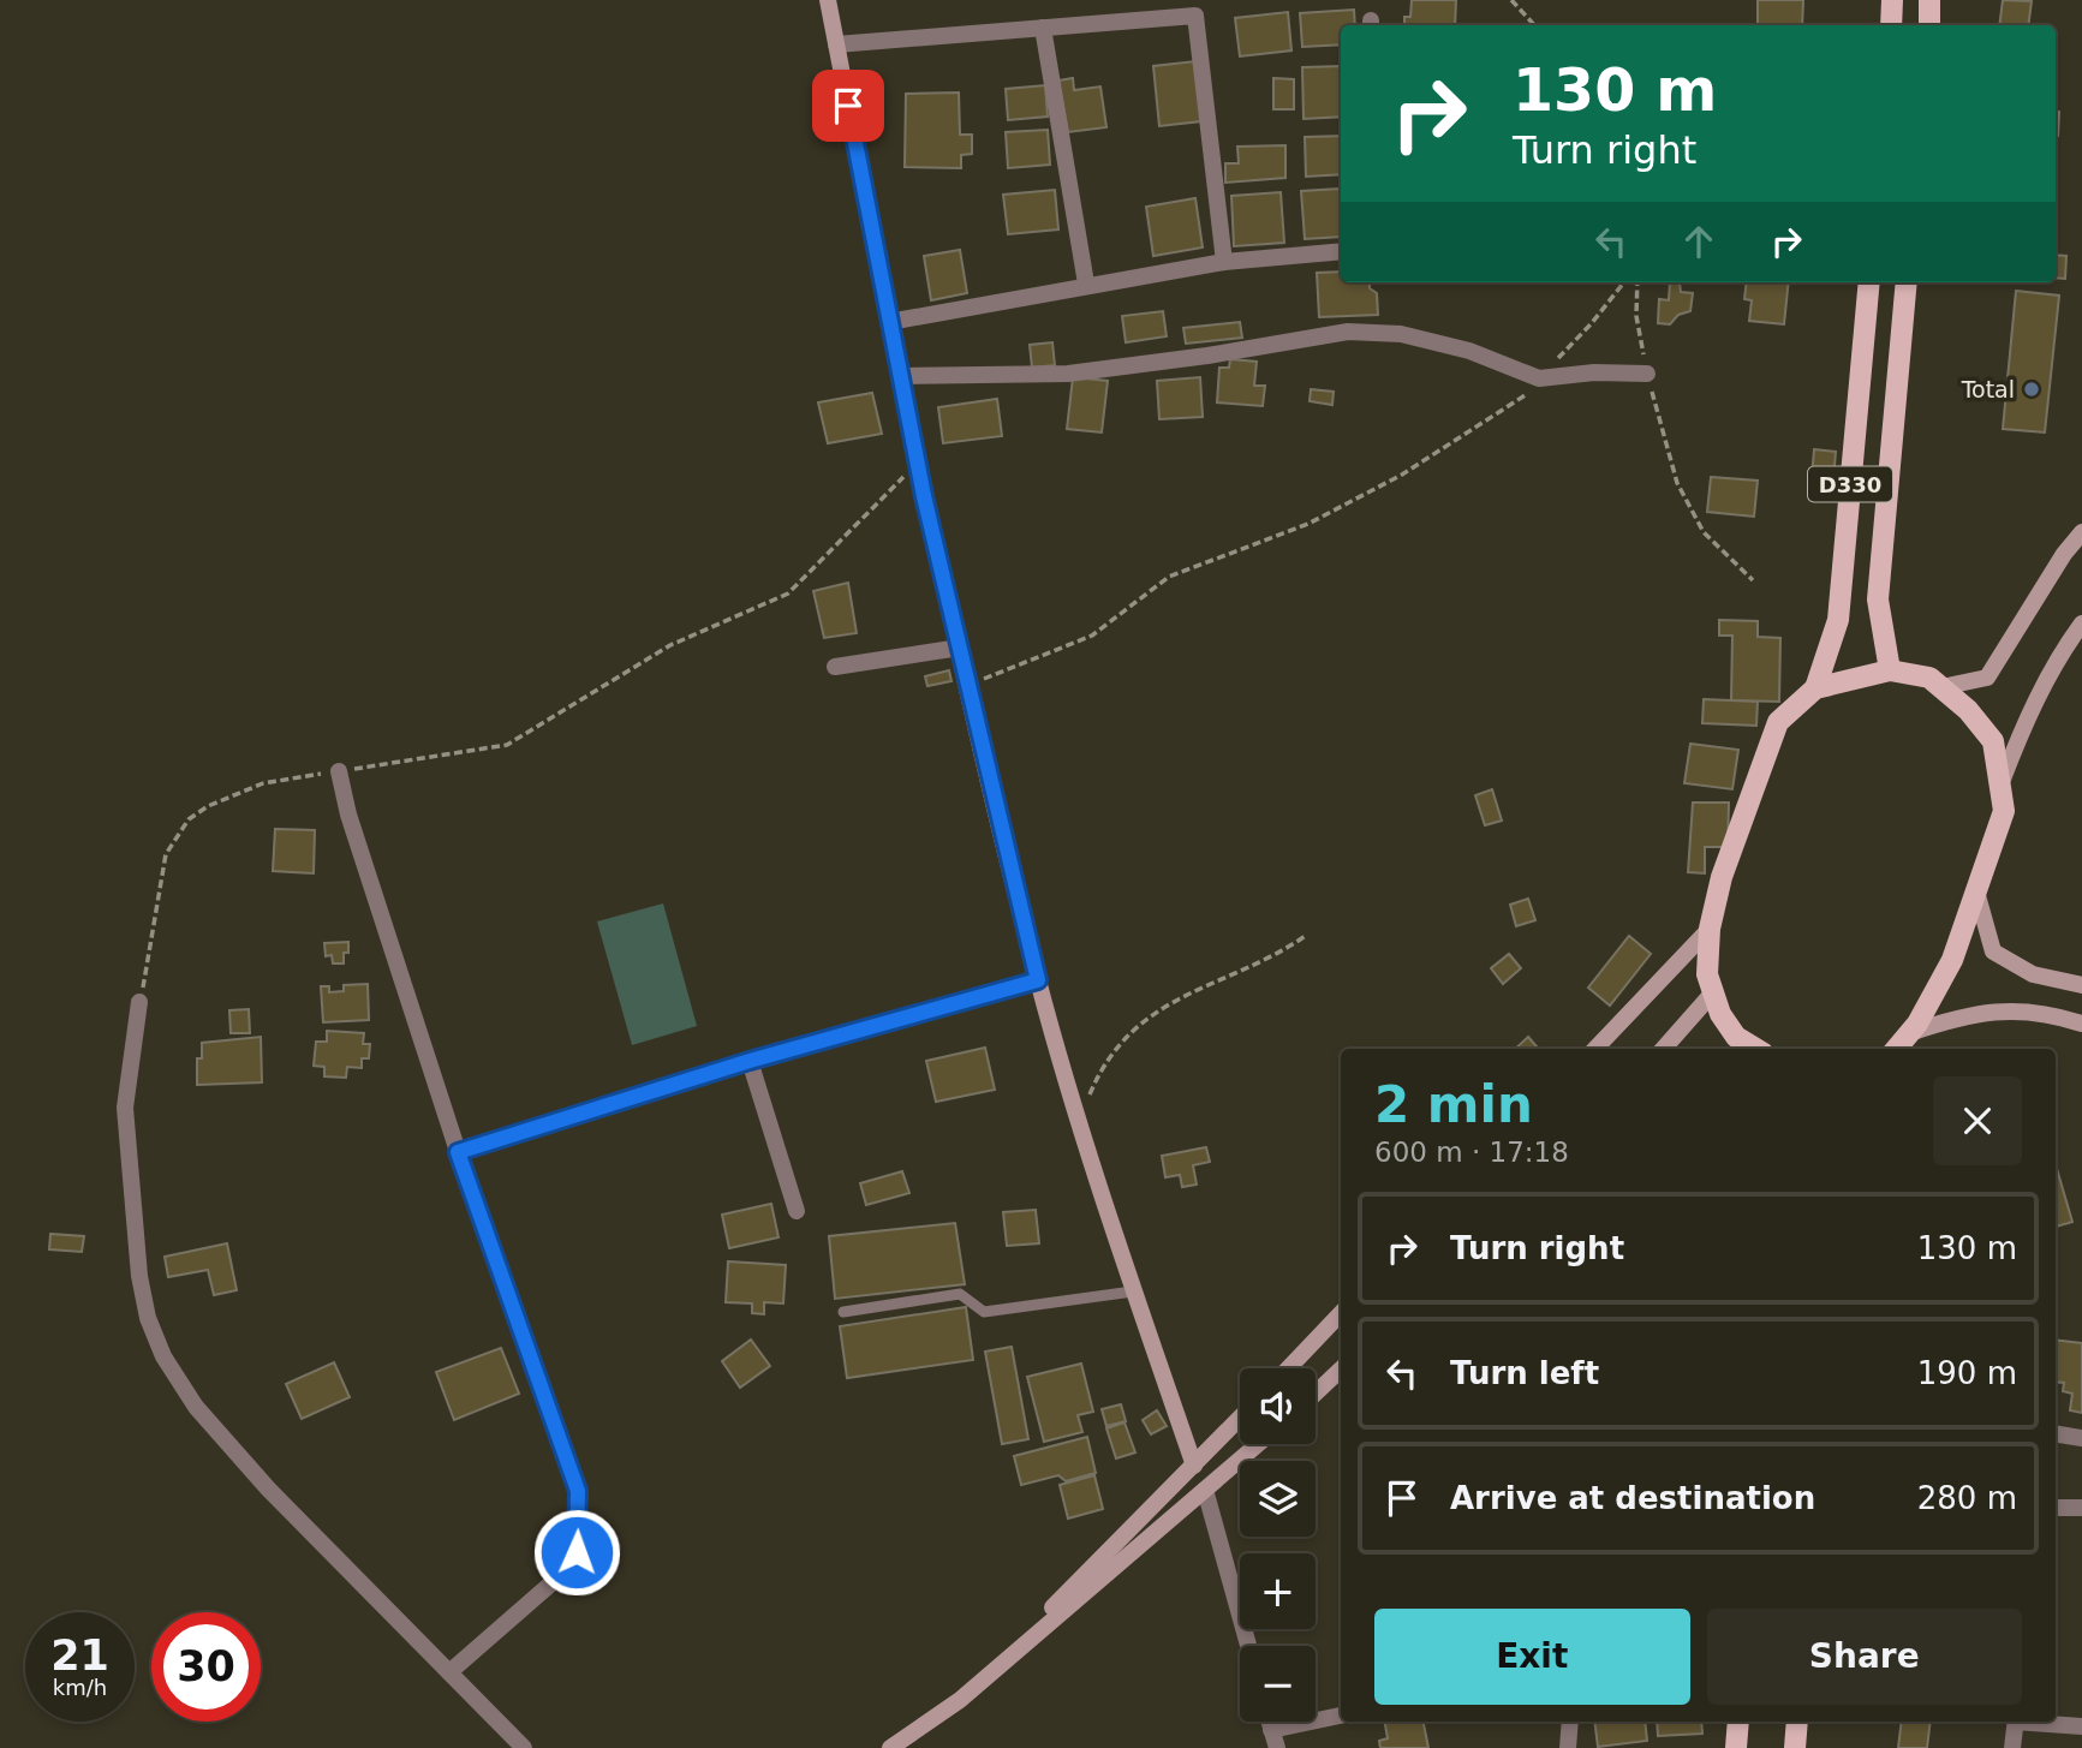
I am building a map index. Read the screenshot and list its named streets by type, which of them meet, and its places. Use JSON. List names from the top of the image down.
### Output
{
  "streets": {
    "main road": ["D330"]
  },
  "places": ["Total"],
  "page": {
    "turn": ["130 m", "Turn right"],
    "heading": ["2 min", "600 m · 17:18"],
    "list": [
      {
        "name": "Turn right",
        "value": "130 m"
      },
      {
        "name": "Turn left",
        "value": "190 m"
      },
      {
        "name": "Arrive at destination",
        "value": "280 m"
      }
    ],
    "map_buttons": ["+", "−"],
    "buttons": ["Exit", "Share"],
    "speed": "21 km/h",
    "limit": "30"
  }
}
